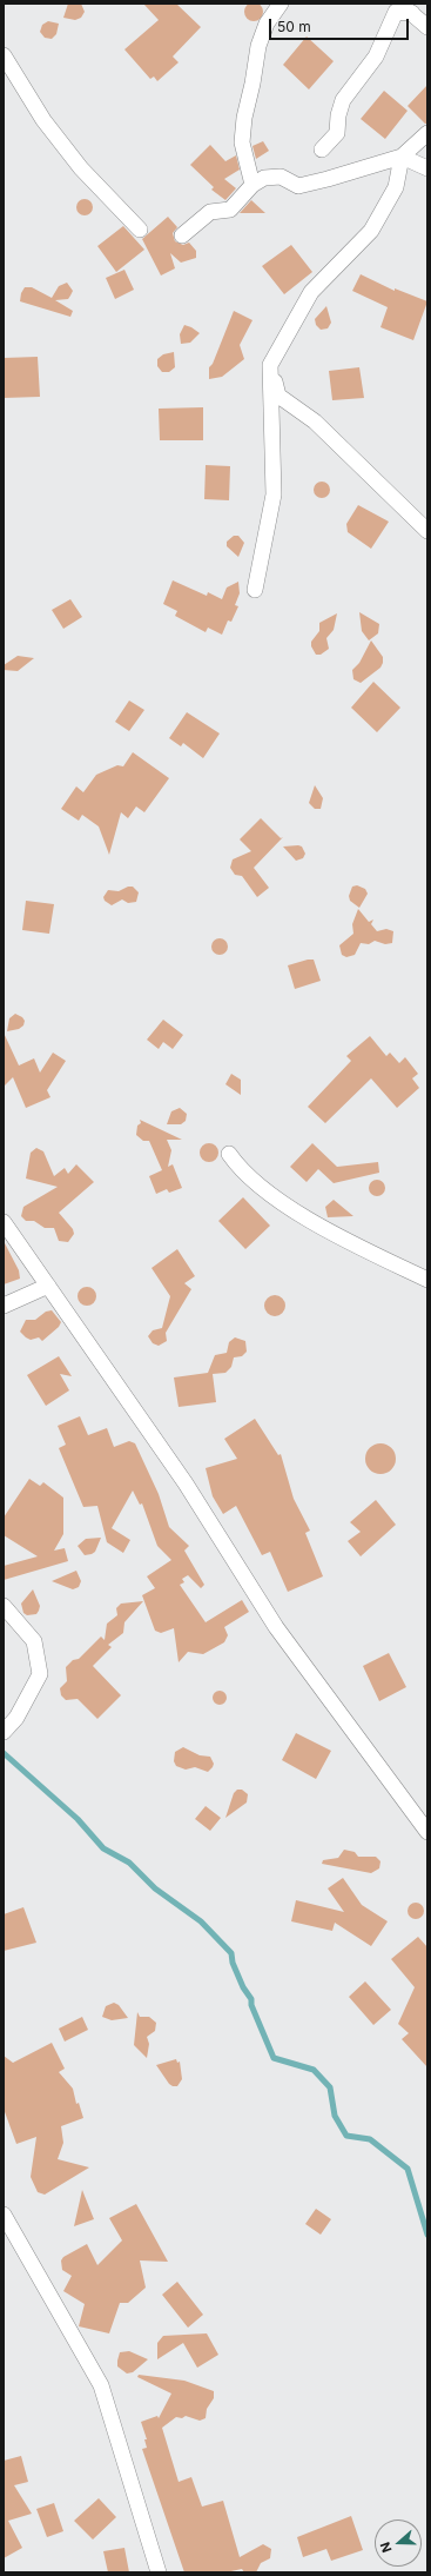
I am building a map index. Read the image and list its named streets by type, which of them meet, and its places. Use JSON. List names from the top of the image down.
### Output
{
  "scale_bar": "50 m",
  "north": "left"
}
